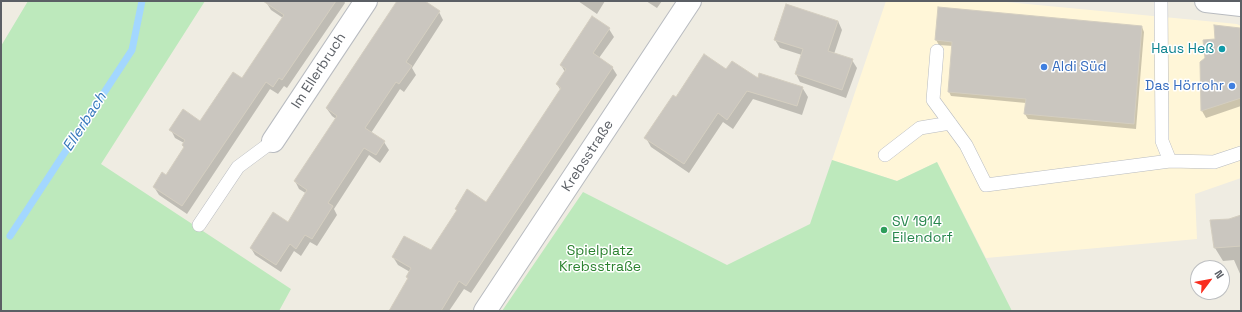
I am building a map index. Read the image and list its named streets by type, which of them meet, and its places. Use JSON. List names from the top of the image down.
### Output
{
  "streets": {
    "street": ["Im Ellerbruch", "Krebsstraße"]
  },
  "water": ["Ellerbach"],
  "parks": ["Spielplatz Krebsstraße"],
  "places": [
    "Haus Heß",
    "Aldi Süd",
    "Das Hörrohr",
    "SV 1914 Eilendorf"
  ],
  "north": "top right"
}
